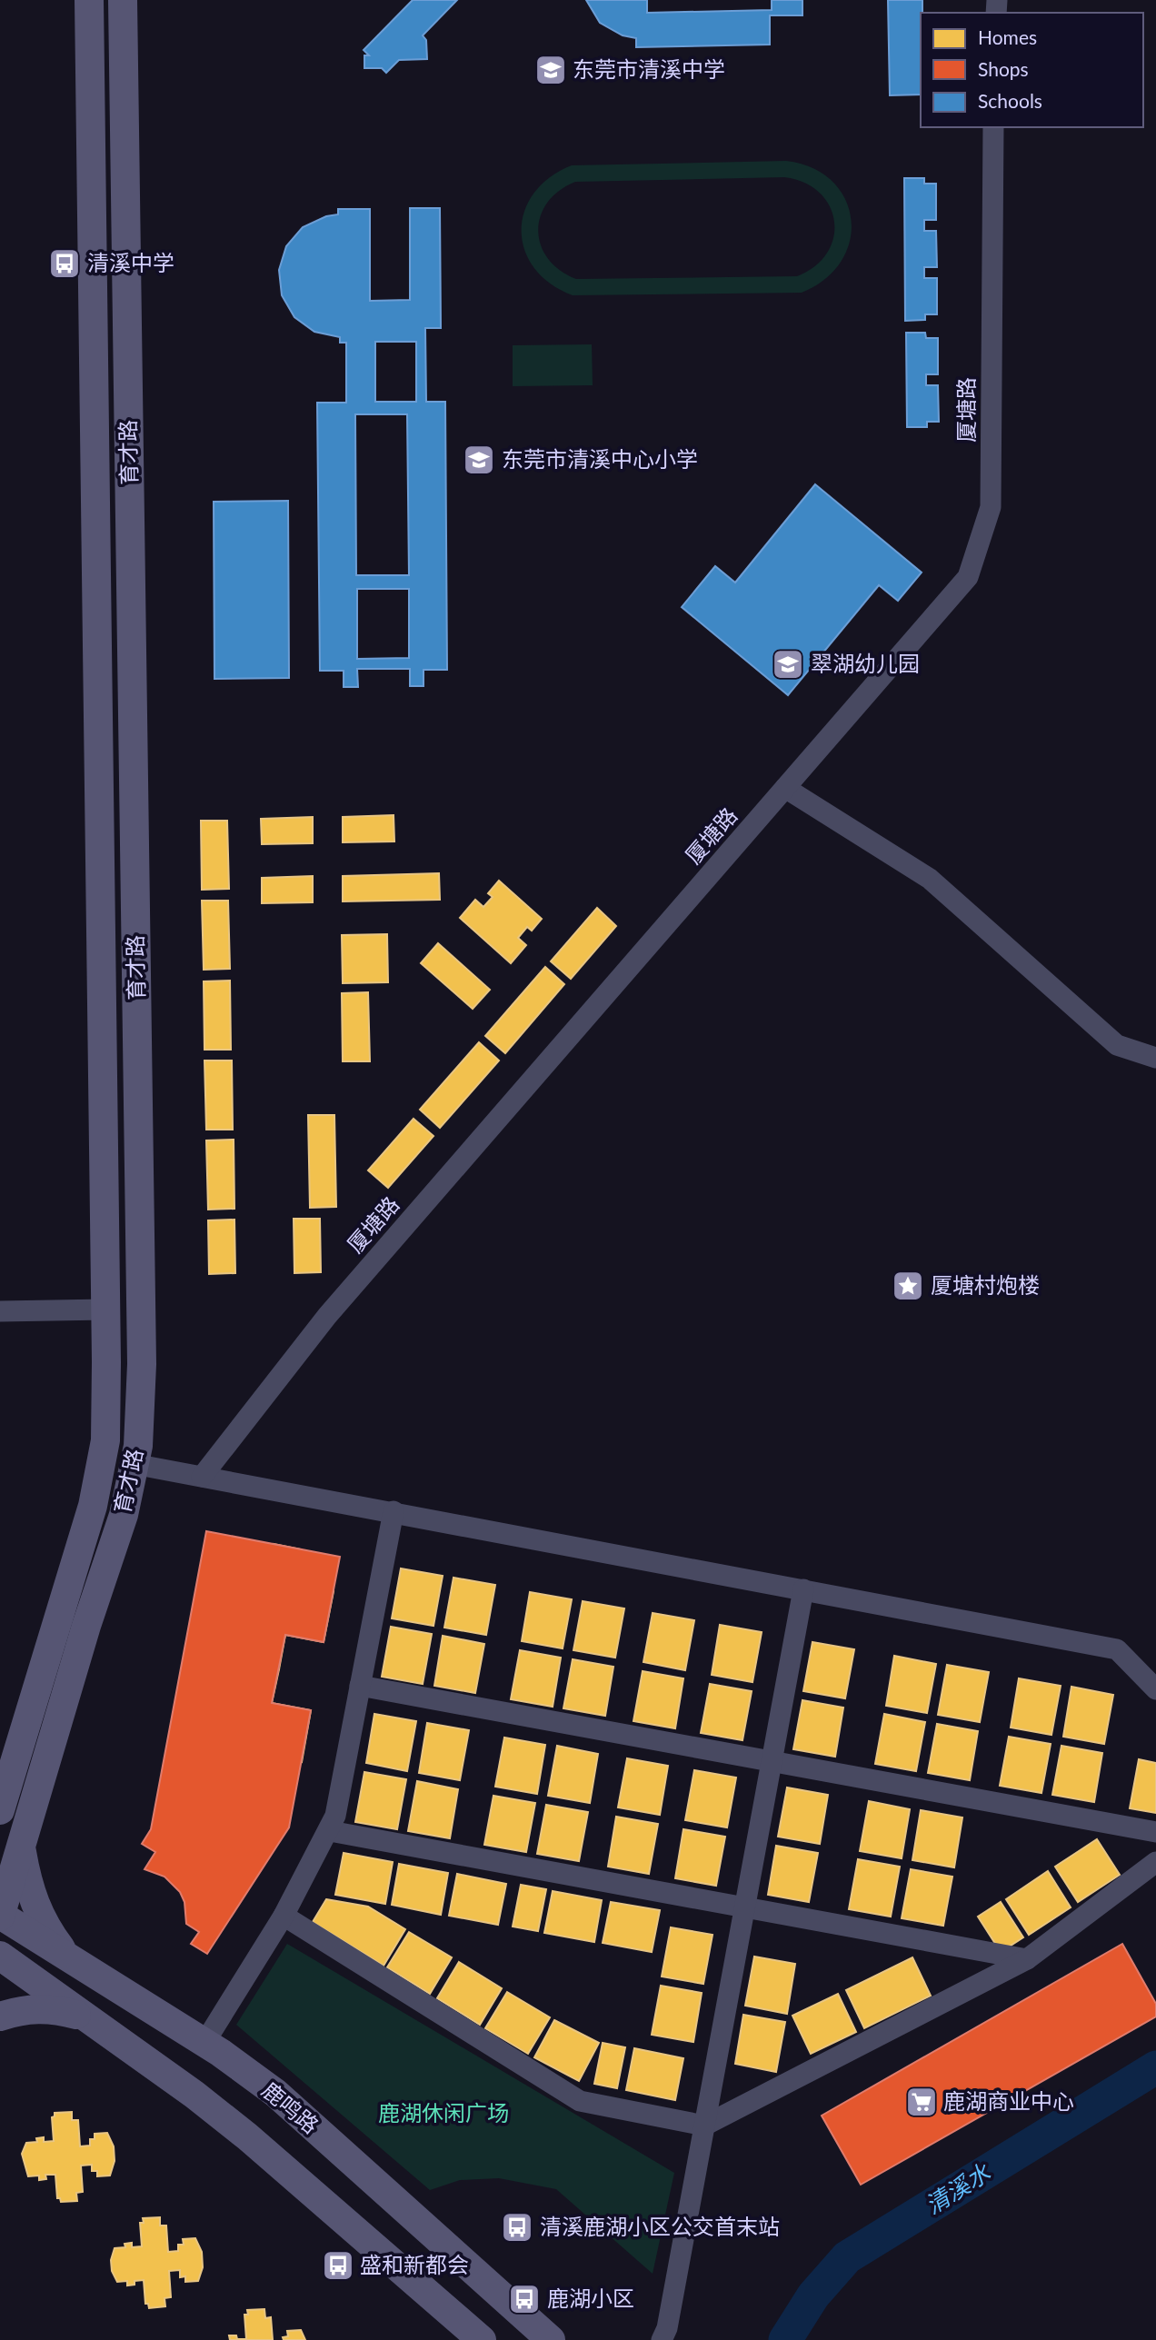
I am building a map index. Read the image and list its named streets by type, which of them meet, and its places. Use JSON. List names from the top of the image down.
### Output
{
  "streets": {
    "main road": ["育才路", "鹿鸣路"],
    "street": ["厦塘路"]
  },
  "crossings": [
    ["育才路", "鹿鸣路"]
  ],
  "water": ["清溪水"],
  "parks": ["鹿湖休闲广场"],
  "places": {
    "school or university": ["东莞市清溪中学", "东莞市清溪中心小学", "翠湖幼儿园"],
    "bus stop": [
      "清溪中学",
      "清溪鹿湖小区公交首末站",
      "盛和新都会",
      "鹿湖小区"
    ],
    "place": ["厦塘村炮楼"],
    "supermarket": ["鹿湖商业中心"]
  },
  "legend": ["Homes", "Shops", "Schools"]
}
